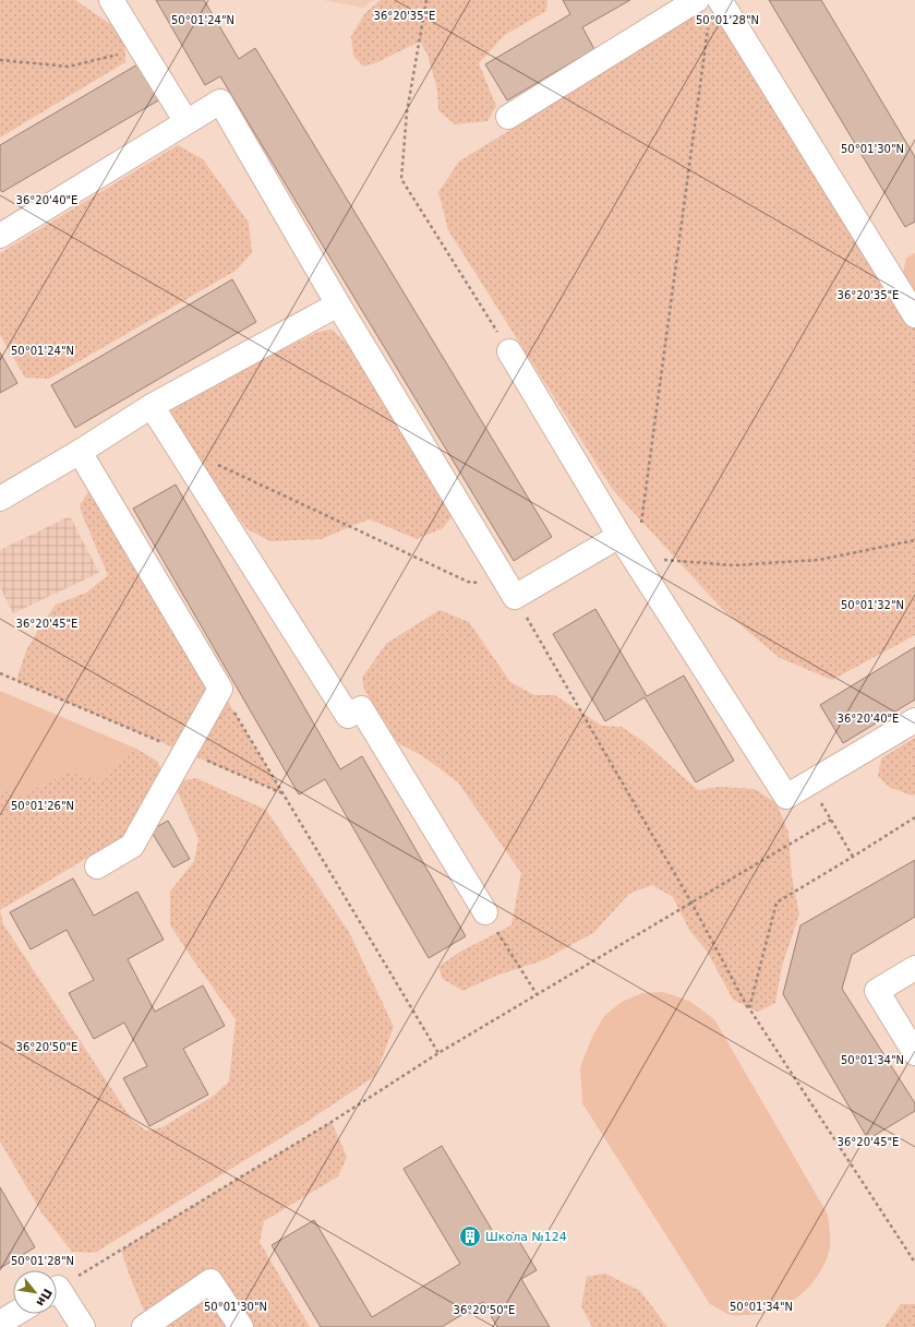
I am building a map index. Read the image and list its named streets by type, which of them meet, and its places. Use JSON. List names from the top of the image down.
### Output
{
  "places": {
    "building": ["Школа №124"]
  },
  "north": "bottom right",
  "coordinates": [
    "36°20'35\"E",
    "50°01'24\"N",
    "50°01'28\"N",
    "50°01'30\"N",
    "36°20'40\"E",
    "50°01'32\"N",
    "36°20'45\"E",
    "50°01'26\"N",
    "36°20'50\"E",
    "50°01'34\"N"
  ]
}
